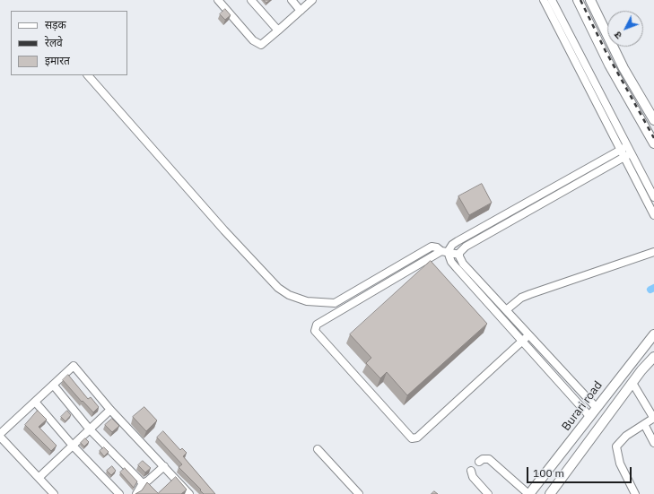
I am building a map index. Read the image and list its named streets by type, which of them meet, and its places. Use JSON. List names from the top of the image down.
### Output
{
  "streets": {
    "main road": ["Burari road"]
  },
  "legend": ["सड़क", "रेलवे", "इमारत"],
  "scale_bar": "100 m",
  "north": "bottom left"
}
